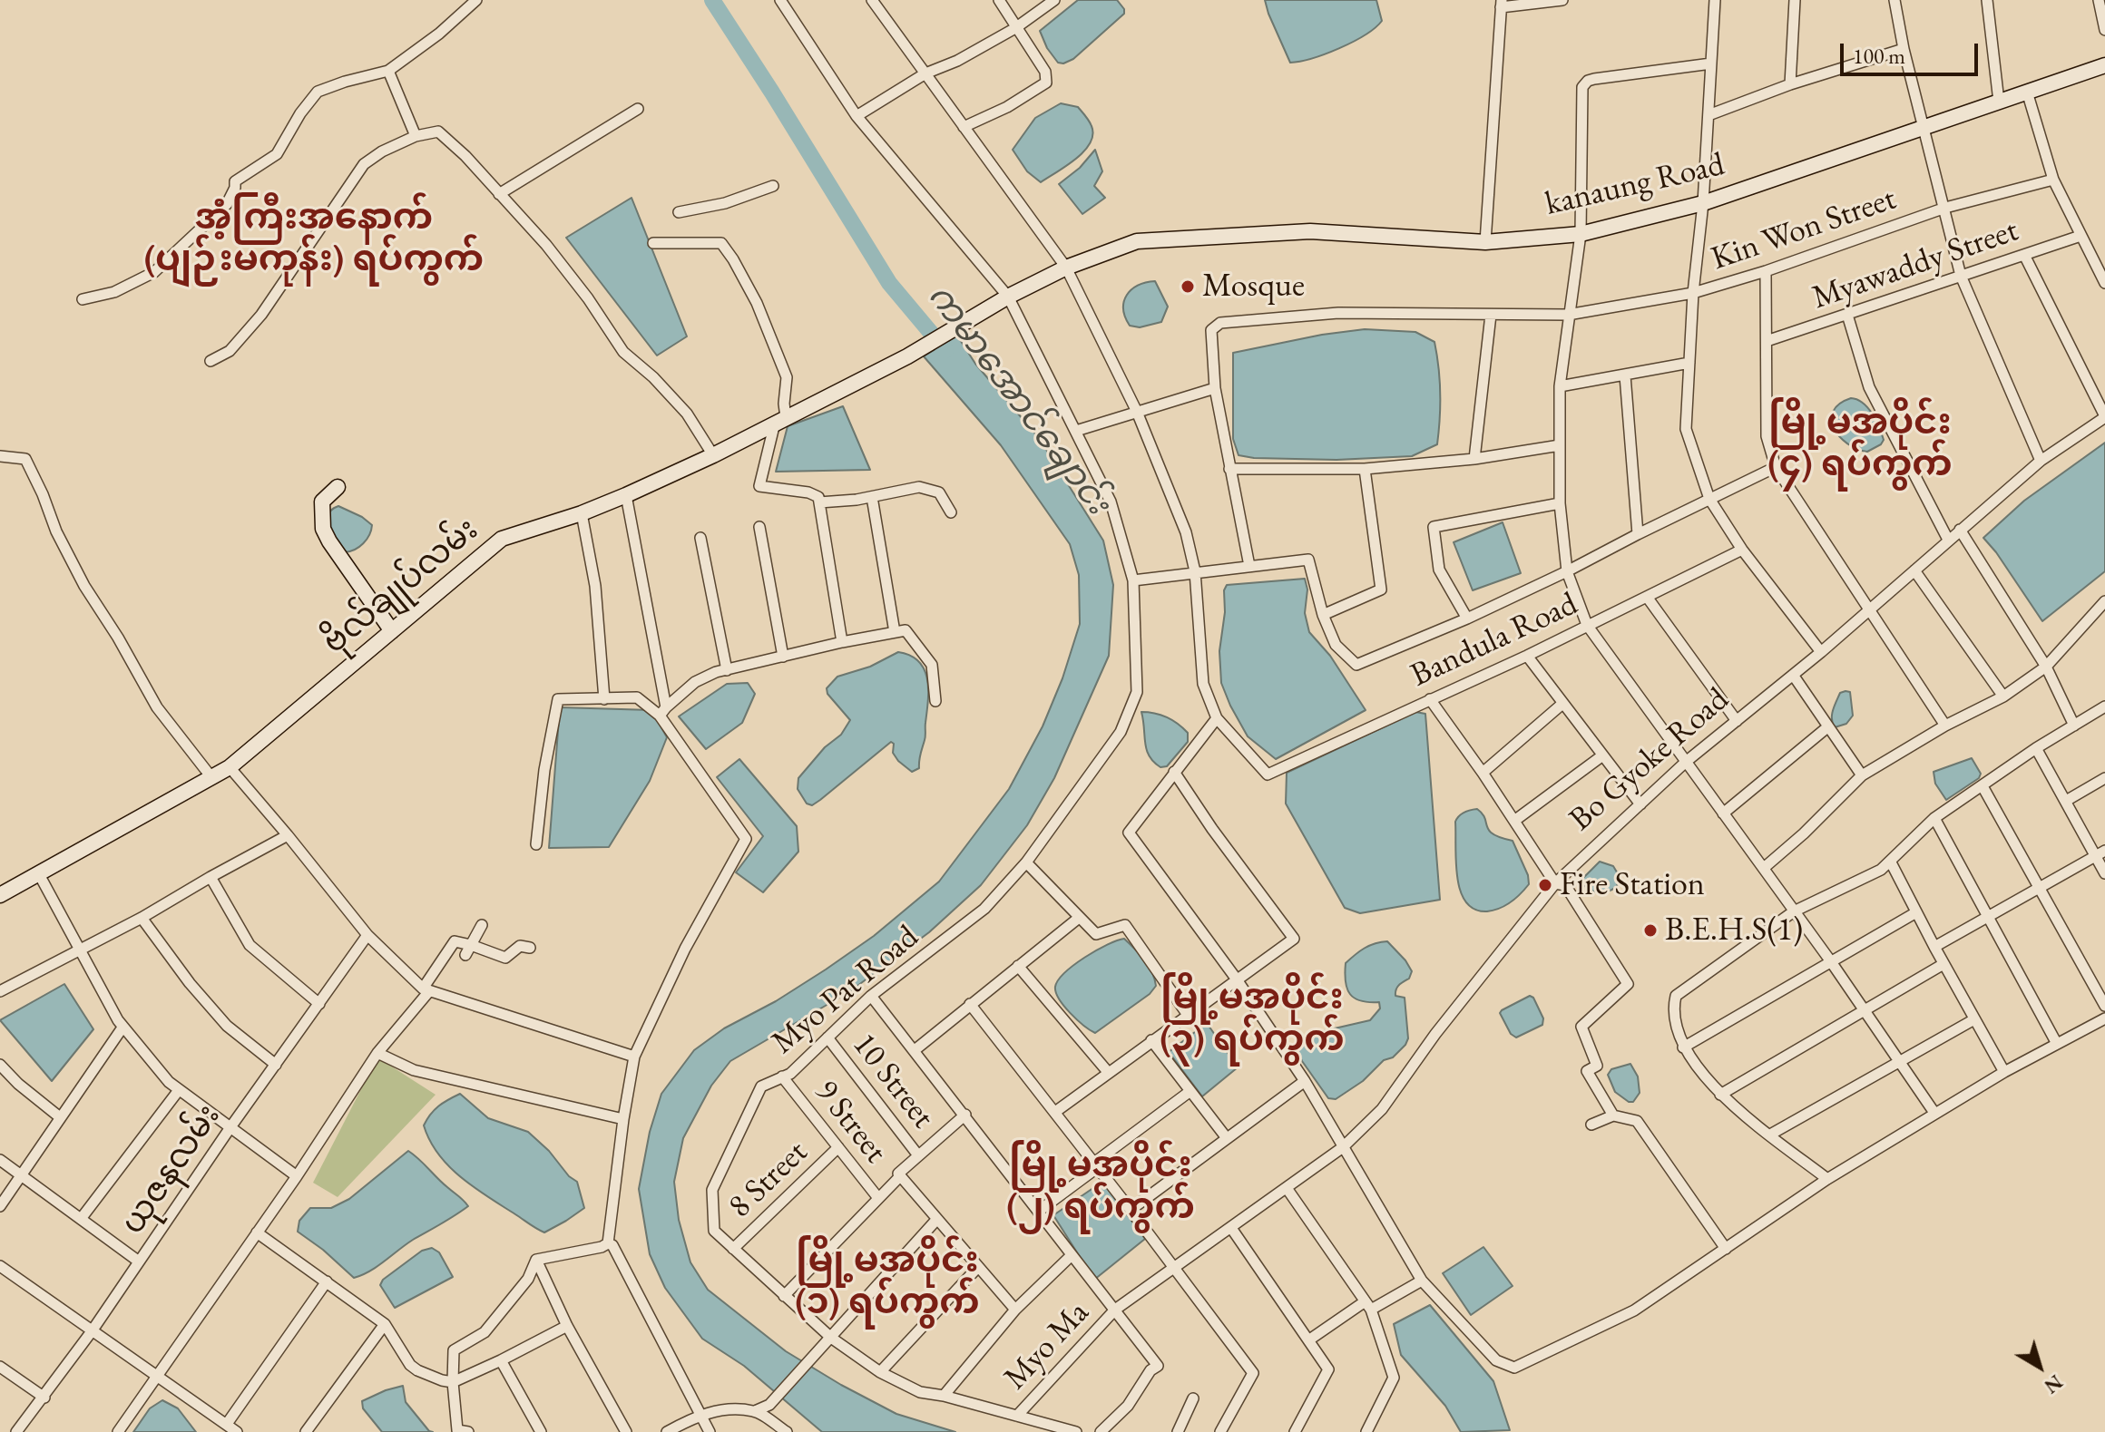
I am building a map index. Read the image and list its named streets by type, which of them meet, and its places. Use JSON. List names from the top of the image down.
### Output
{
  "streets": {
    "street": [
      "kanaung Road",
      "Kin Won Street",
      "Myawaddy Street",
      "ဗိုလ်ချုပ်လမ်း",
      "Bandula Road",
      "Bo Gyoke Road",
      "Myo Pat Road",
      "10 Street",
      "9 Street",
      "ယုဇနလမ်း",
      "8 Street",
      "Myo Ma"
    ]
  },
  "crossings": [
    ["kanaung Road", "ဗိုလ်ချုပ်လမ်း"],
    ["kanaung Road", "Myo Pat Road"],
    ["Bo Gyoke Road", "Myo Ma"],
    ["Myo Pat Road", "10 Street"],
    ["Myo Pat Road", "9 Street"],
    ["Myo Pat Road", "8 Street"],
    ["Myo Pat Road", "Myo Ma"],
    ["9 Street", "8 Street"]
  ],
  "districts": [
    "အံ့ကြီးအနောက် (ပျဉ်းမကုန်း) ရပ်ကွက်",
    "မြို့မအပိုင်း (၄) ရပ်ကွက်",
    "မြို့မအပိုင်း (၃) ရပ်ကွက်",
    "မြို့မအပိုင်း (၂) ရပ်ကွက်",
    "မြို့မအပိုင်း (၁) ရပ်ကွက်"
  ],
  "water": ["ကမာအောင်ချောင်း"],
  "places": ["Mosque", "Fire Station", "B.E.H.S(1)"],
  "scale_bar": "100 m",
  "north": "bottom right"
}
